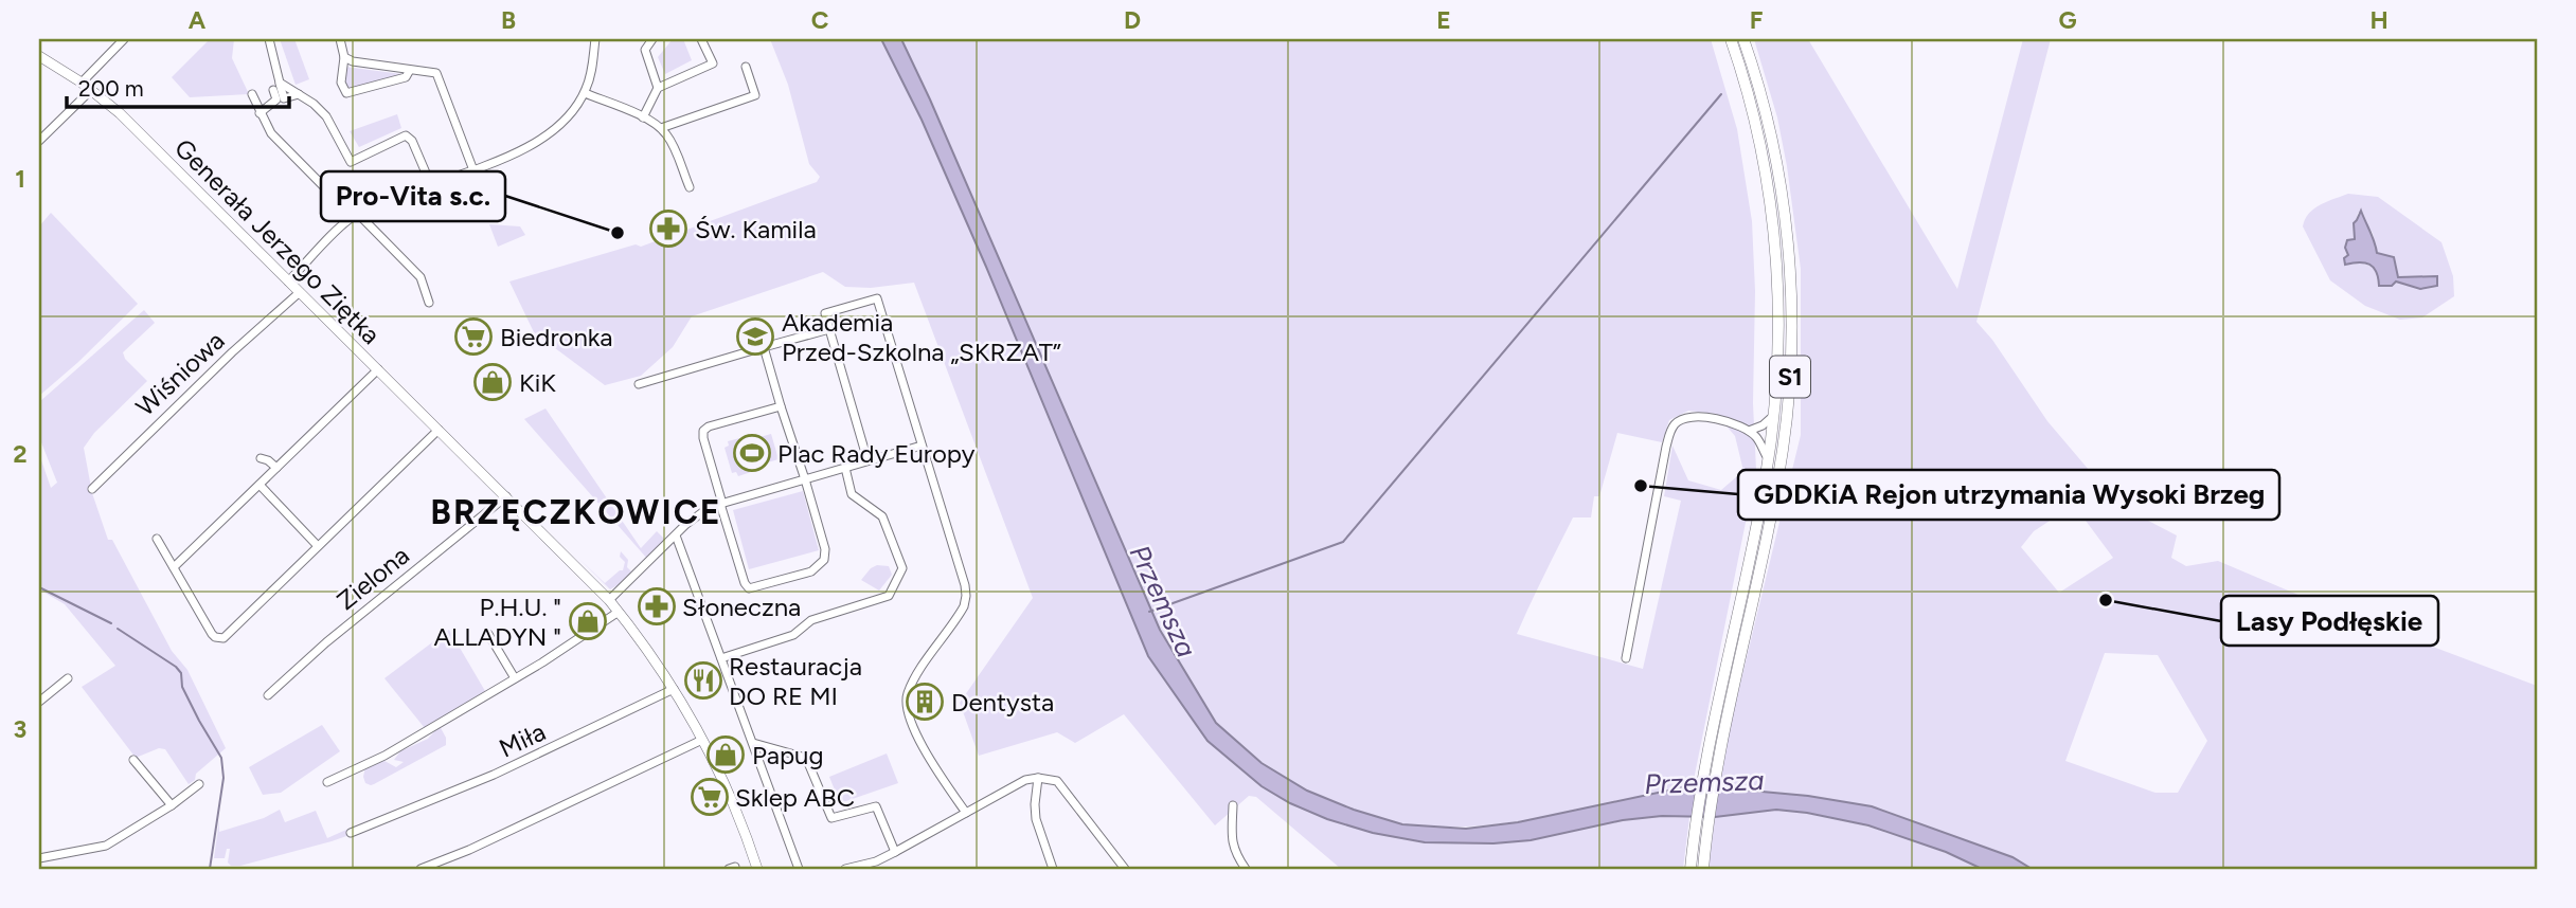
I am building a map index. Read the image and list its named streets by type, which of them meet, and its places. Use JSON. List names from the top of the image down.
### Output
{
  "streets": {
    "highway": ["S1"],
    "main road": ["Generała Jerzego Ziętka"],
    "street": ["Wiśniowa", "Zielona", "Miła"]
  },
  "crossings": [
    ["Generała Jerzego Ziętka", "Wiśniowa"],
    ["Generała Jerzego Ziętka", "Zielona"],
    ["Generała Jerzego Ziętka", "Miła"]
  ],
  "districts": ["BRZĘCZKOWICE"],
  "water": ["Przemsza"],
  "places": {
    "pharmacy": ["Św. Kamila", "Słoneczna"],
    "other": ["Pro-Vita s.c.", "GDDKiA Rejon utrzymania Wysoki Brzeg", "Lasy Podłęskie"],
    "supermarket": ["Biedronka", "Sklep ABC"],
    "school or university": ["Akademia Przed-Szkolna „SKRZAT”"],
    "shop": ["KiK", "P.H.U. \" ALLADYN \"", "Papug"],
    "sports": ["Plac Rady Europy"],
    "restaurant": ["Restauracja DO RE MI"],
    "building": ["Dentysta"]
  },
  "scale_bar": "200 m",
  "grid": {
    "columns": [
      "A",
      "B",
      "C",
      "D",
      "E",
      "F",
      "G",
      "H"
    ],
    "rows": ["1", "2", "3"]
  }
}
